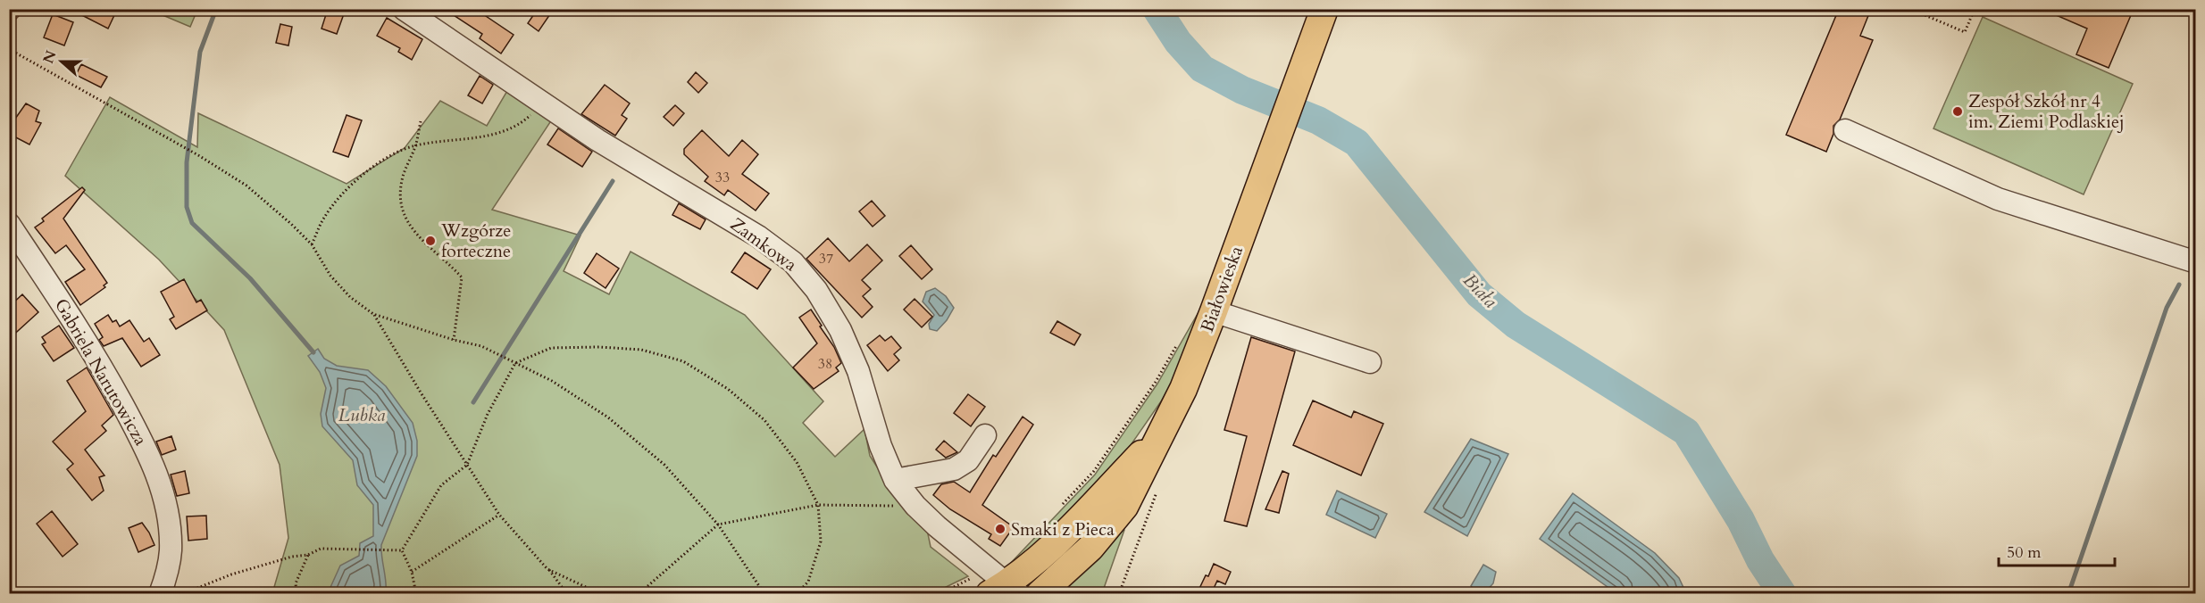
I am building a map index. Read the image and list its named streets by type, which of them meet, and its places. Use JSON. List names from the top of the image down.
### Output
{
  "streets": {
    "main road": ["Białowieska"],
    "street": ["Zamkowa", "Gabriela Narutowicza"]
  },
  "crossings": [
    ["Zamkowa", "Białowieska"]
  ],
  "water": ["Biała", "Lubka"],
  "places": ["Zespół Szkół nr 4 im. Ziemi Podlaskiej", "Wzgórze forteczne", "Smaki z Pieca"],
  "house_numbers": ["33", "37", "38"],
  "scale_bar": "50 m",
  "north": "left"
}
